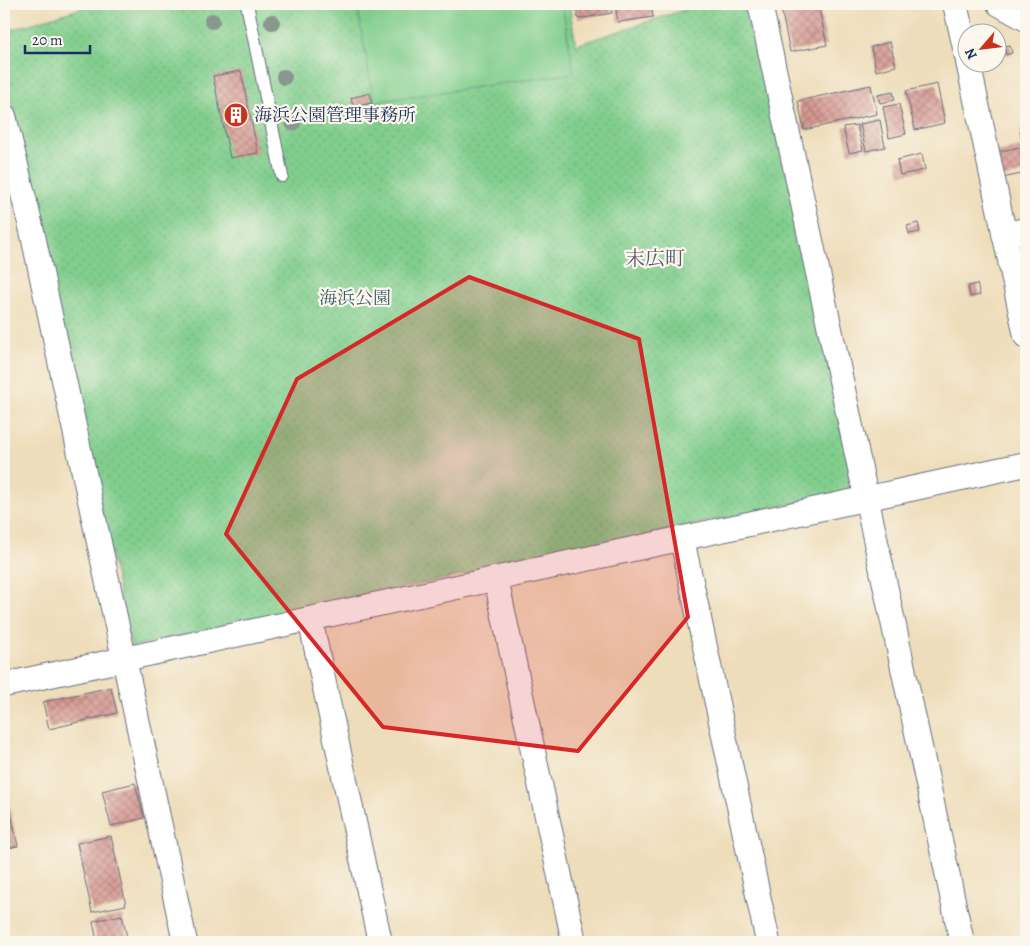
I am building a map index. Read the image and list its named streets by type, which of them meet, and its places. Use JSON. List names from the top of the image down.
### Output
{
  "districts": ["末広町"],
  "parks": ["海浜公園"],
  "places": {
    "building": ["海浜公園管理事務所"]
  },
  "scale_bar": "20 m",
  "north": "bottom left"
}
